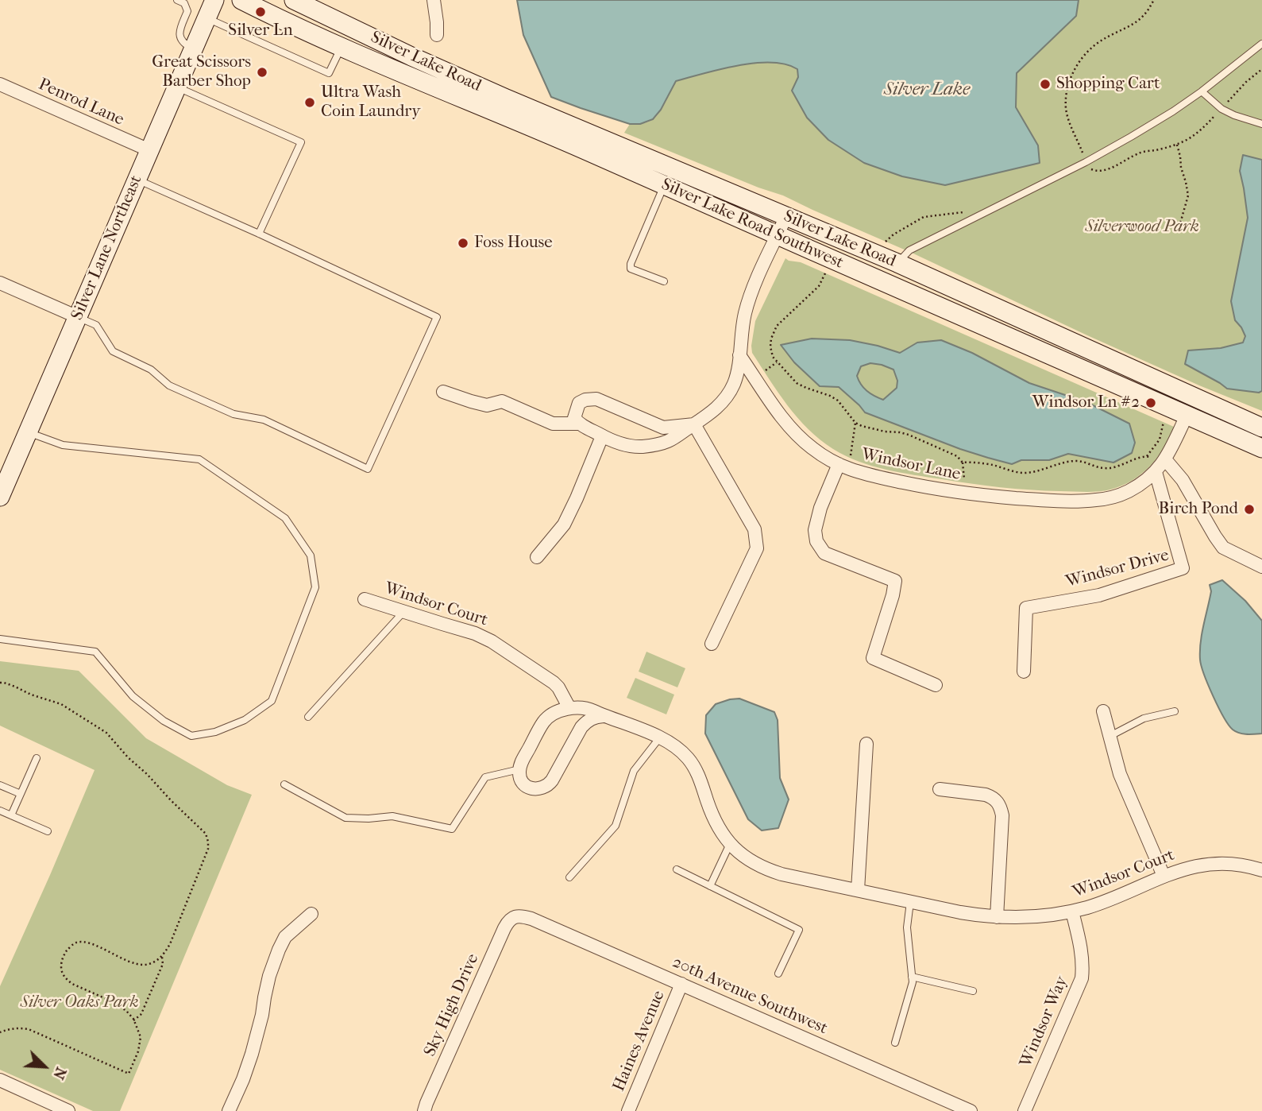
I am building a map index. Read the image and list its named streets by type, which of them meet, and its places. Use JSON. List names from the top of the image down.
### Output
{
  "streets": {
    "main road": ["Silver Lake Road", "Silver Lake Road Southwest", "Silver Lane Northeast"],
    "street": [
      "Penrod Lane",
      "Windsor Lane",
      "Windsor Drive",
      "Windsor Court",
      "20th Avenue Southwest",
      "Sky High Drive",
      "Windsor Way",
      "Haines Avenue"
    ]
  },
  "crossings": [
    ["Penrod Lane", "Silver Lane Northeast"],
    ["Silver Lake Road Southwest", "Windsor Lane"],
    ["Windsor Lane", "Windsor Drive"],
    ["Windsor Court", "Windsor Way"],
    ["20th Avenue Southwest", "Sky High Drive"],
    ["20th Avenue Southwest", "Haines Avenue"]
  ],
  "water": ["Silver Lake"],
  "parks": ["Silverwood Park", "Silver Oaks Park"],
  "places": [
    "Silver Ln",
    "Great Scissors Barber Shop",
    "Shopping Cart",
    "Ultra Wash Coin Laundry",
    "Foss House",
    "Windsor Ln #2",
    "Birch Pond"
  ],
  "north": "bottom right"
}
